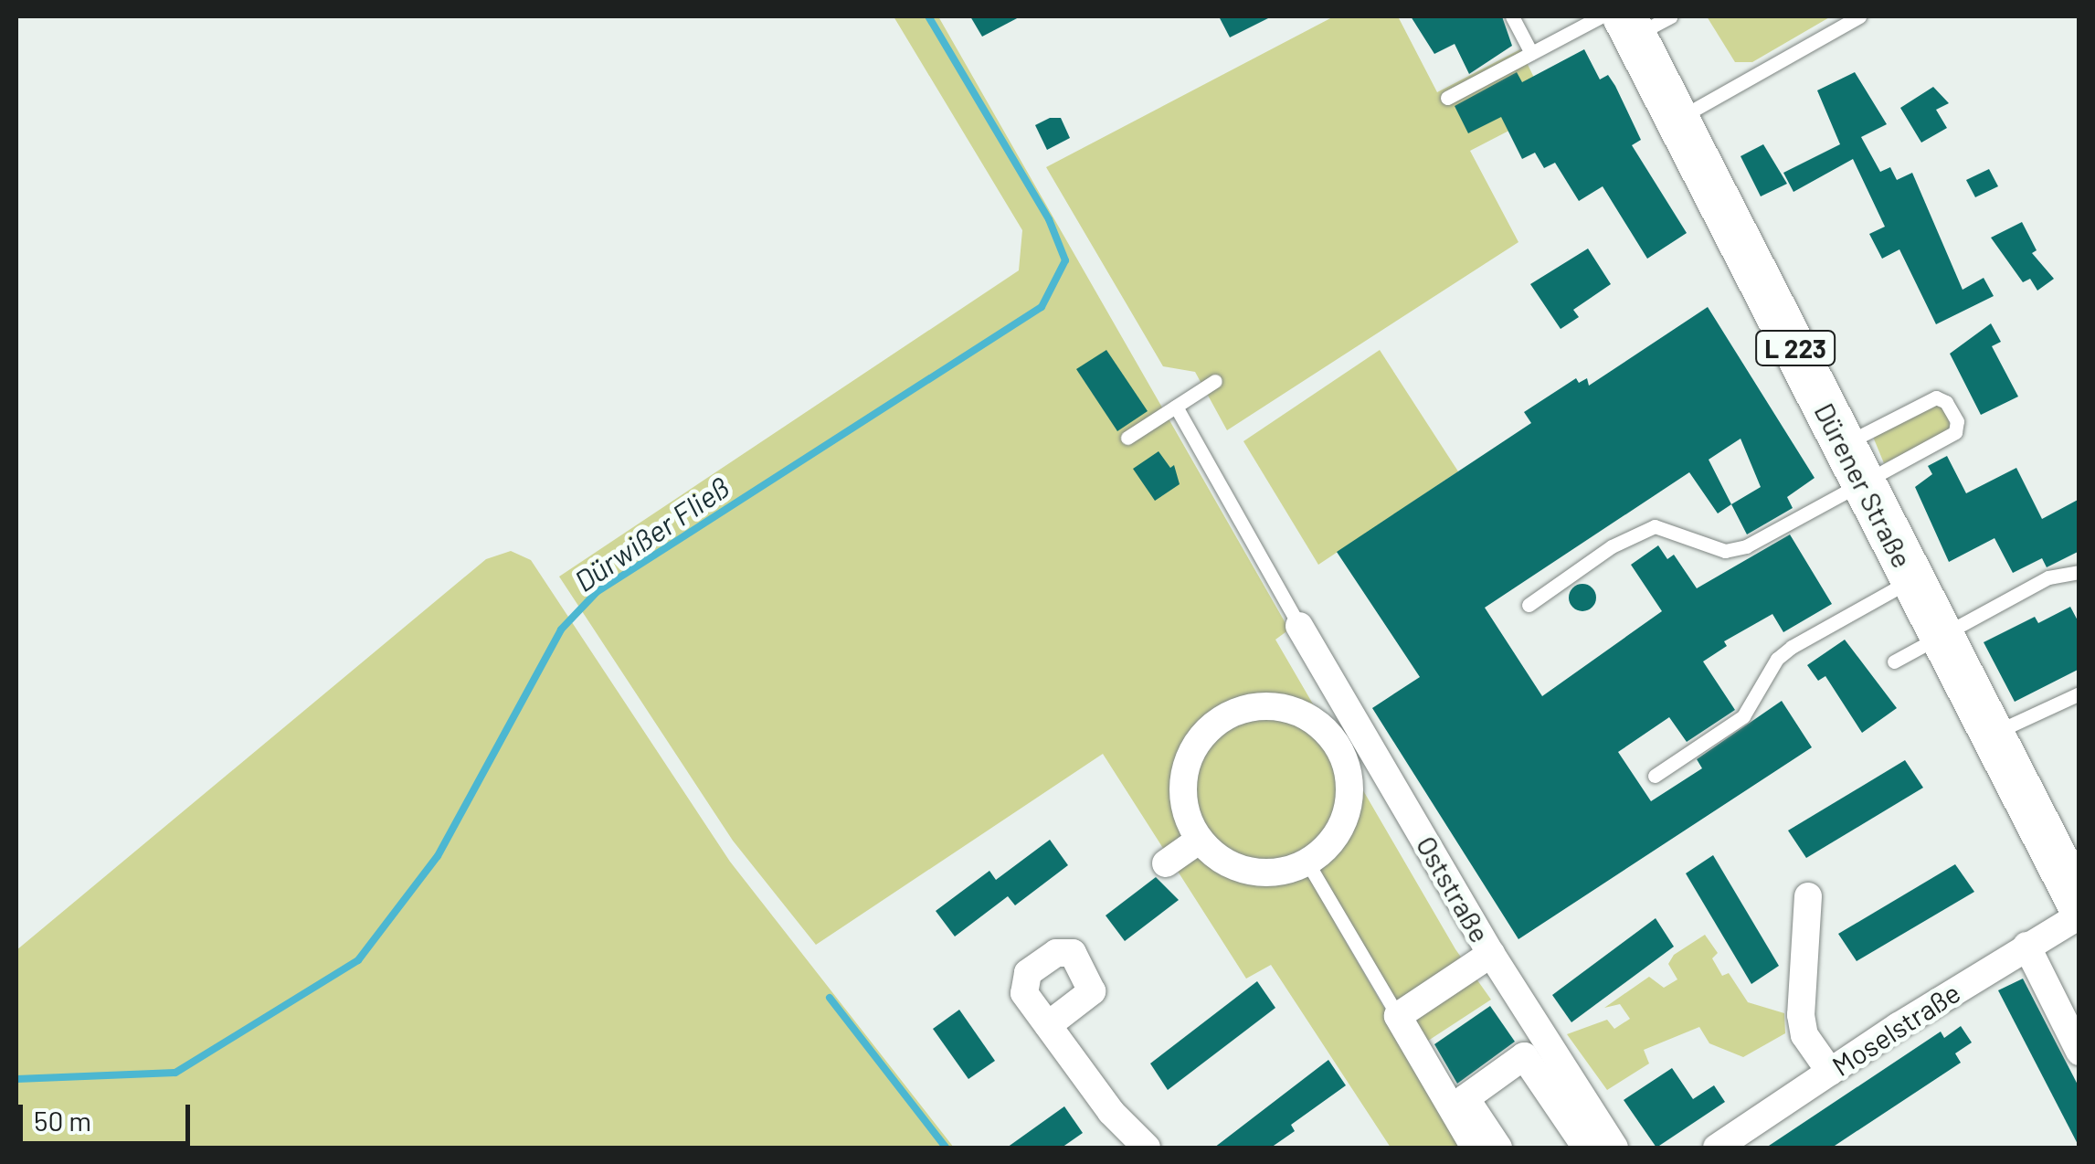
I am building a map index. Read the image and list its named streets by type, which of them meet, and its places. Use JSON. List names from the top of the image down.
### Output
{
  "streets": {
    "main road": ["L 223", "Dürener Straße"],
    "street": ["Oststraße", "Moselstraße"]
  },
  "water": ["Dürwißer Fließ"],
  "scale_bar": "50 m"
}
